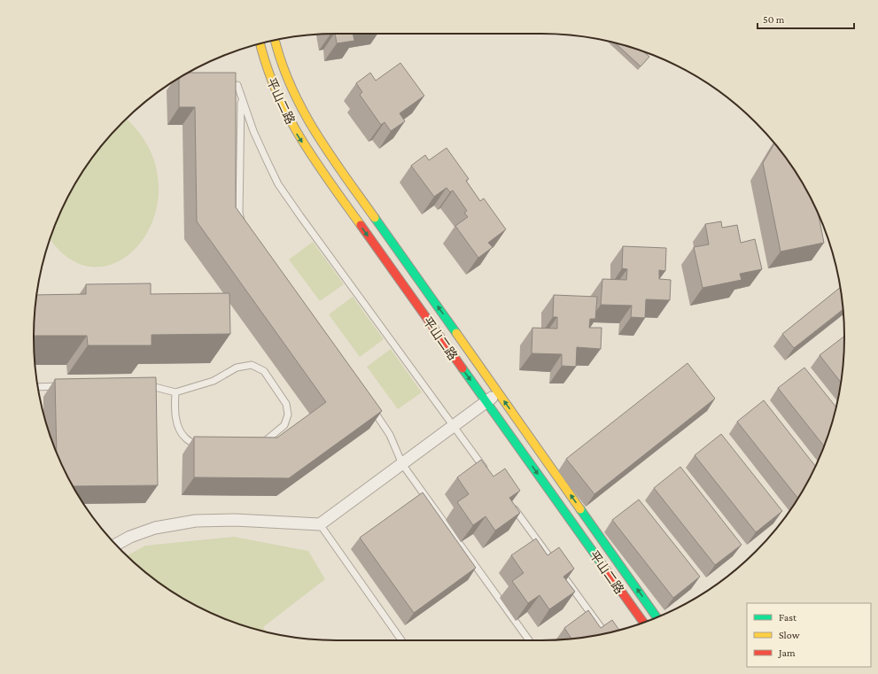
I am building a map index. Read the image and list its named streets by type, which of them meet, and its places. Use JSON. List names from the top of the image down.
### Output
{
  "streets": {
    "street": ["平山二路"]
  },
  "legend": ["Fast", "Slow", "Jam"],
  "scale_bar": "50 m"
}
